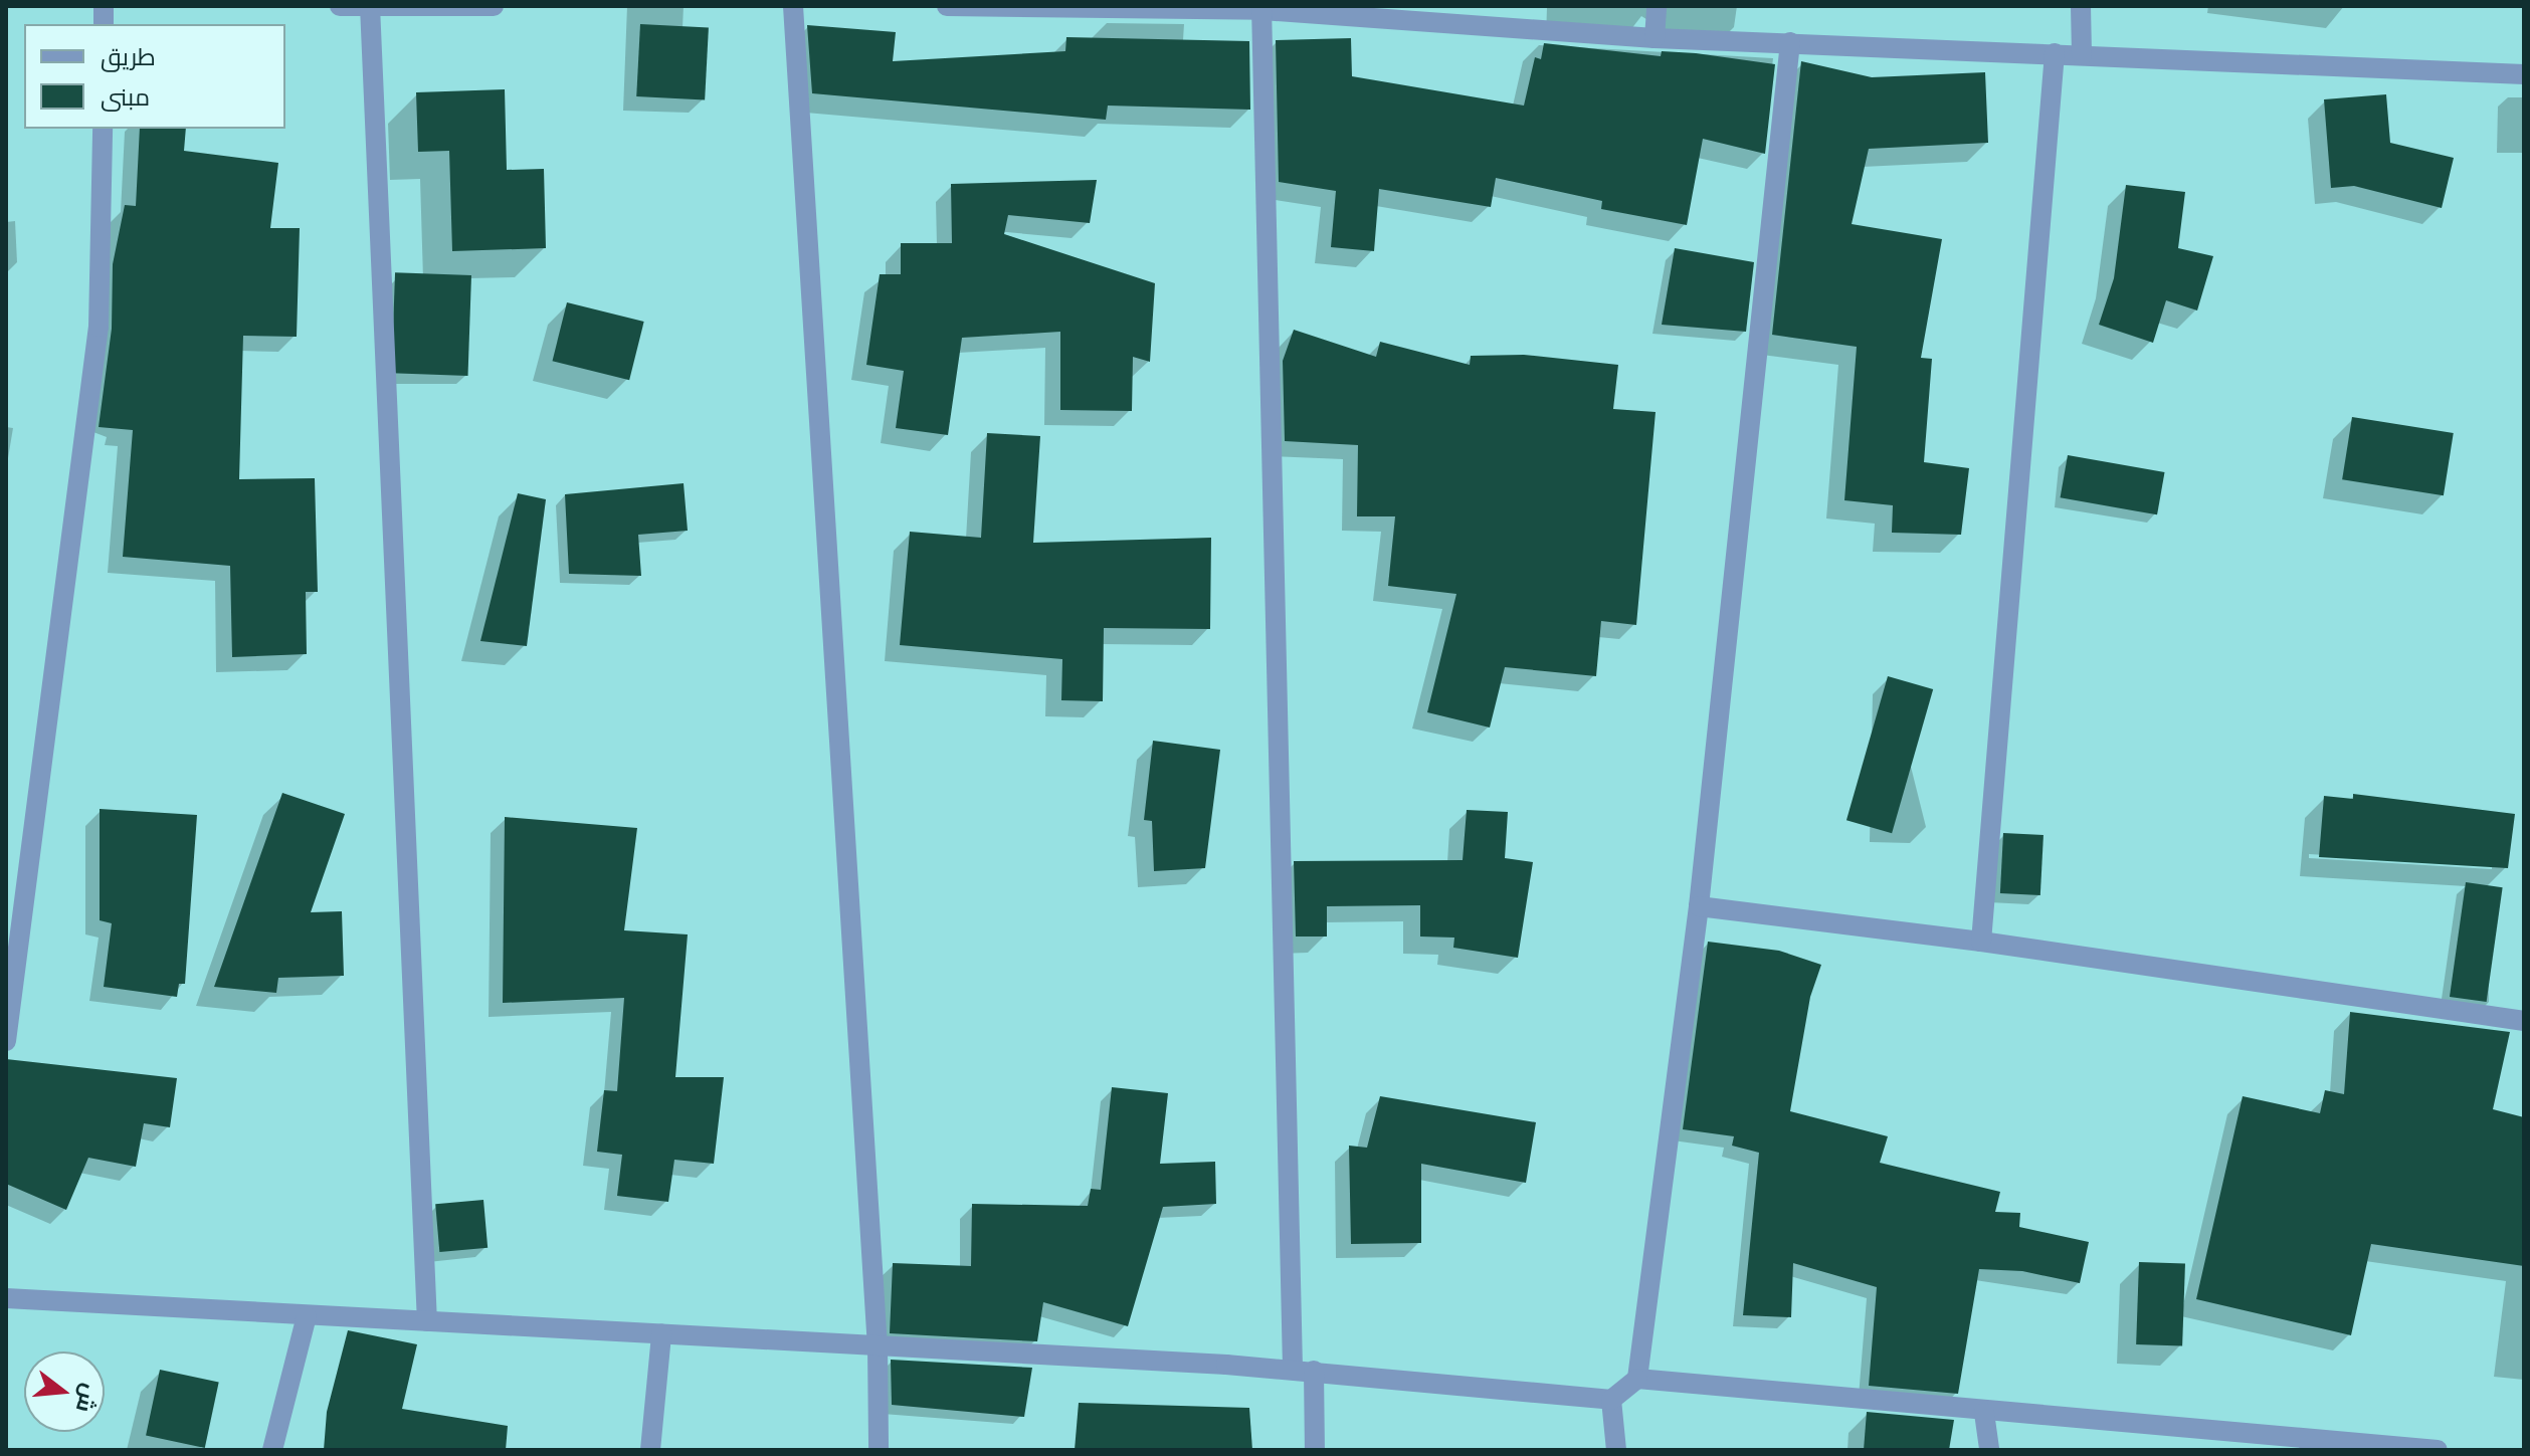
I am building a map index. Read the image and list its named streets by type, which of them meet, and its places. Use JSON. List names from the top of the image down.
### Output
{
  "legend": ["طريق", "مبنى"],
  "north": "right"
}
